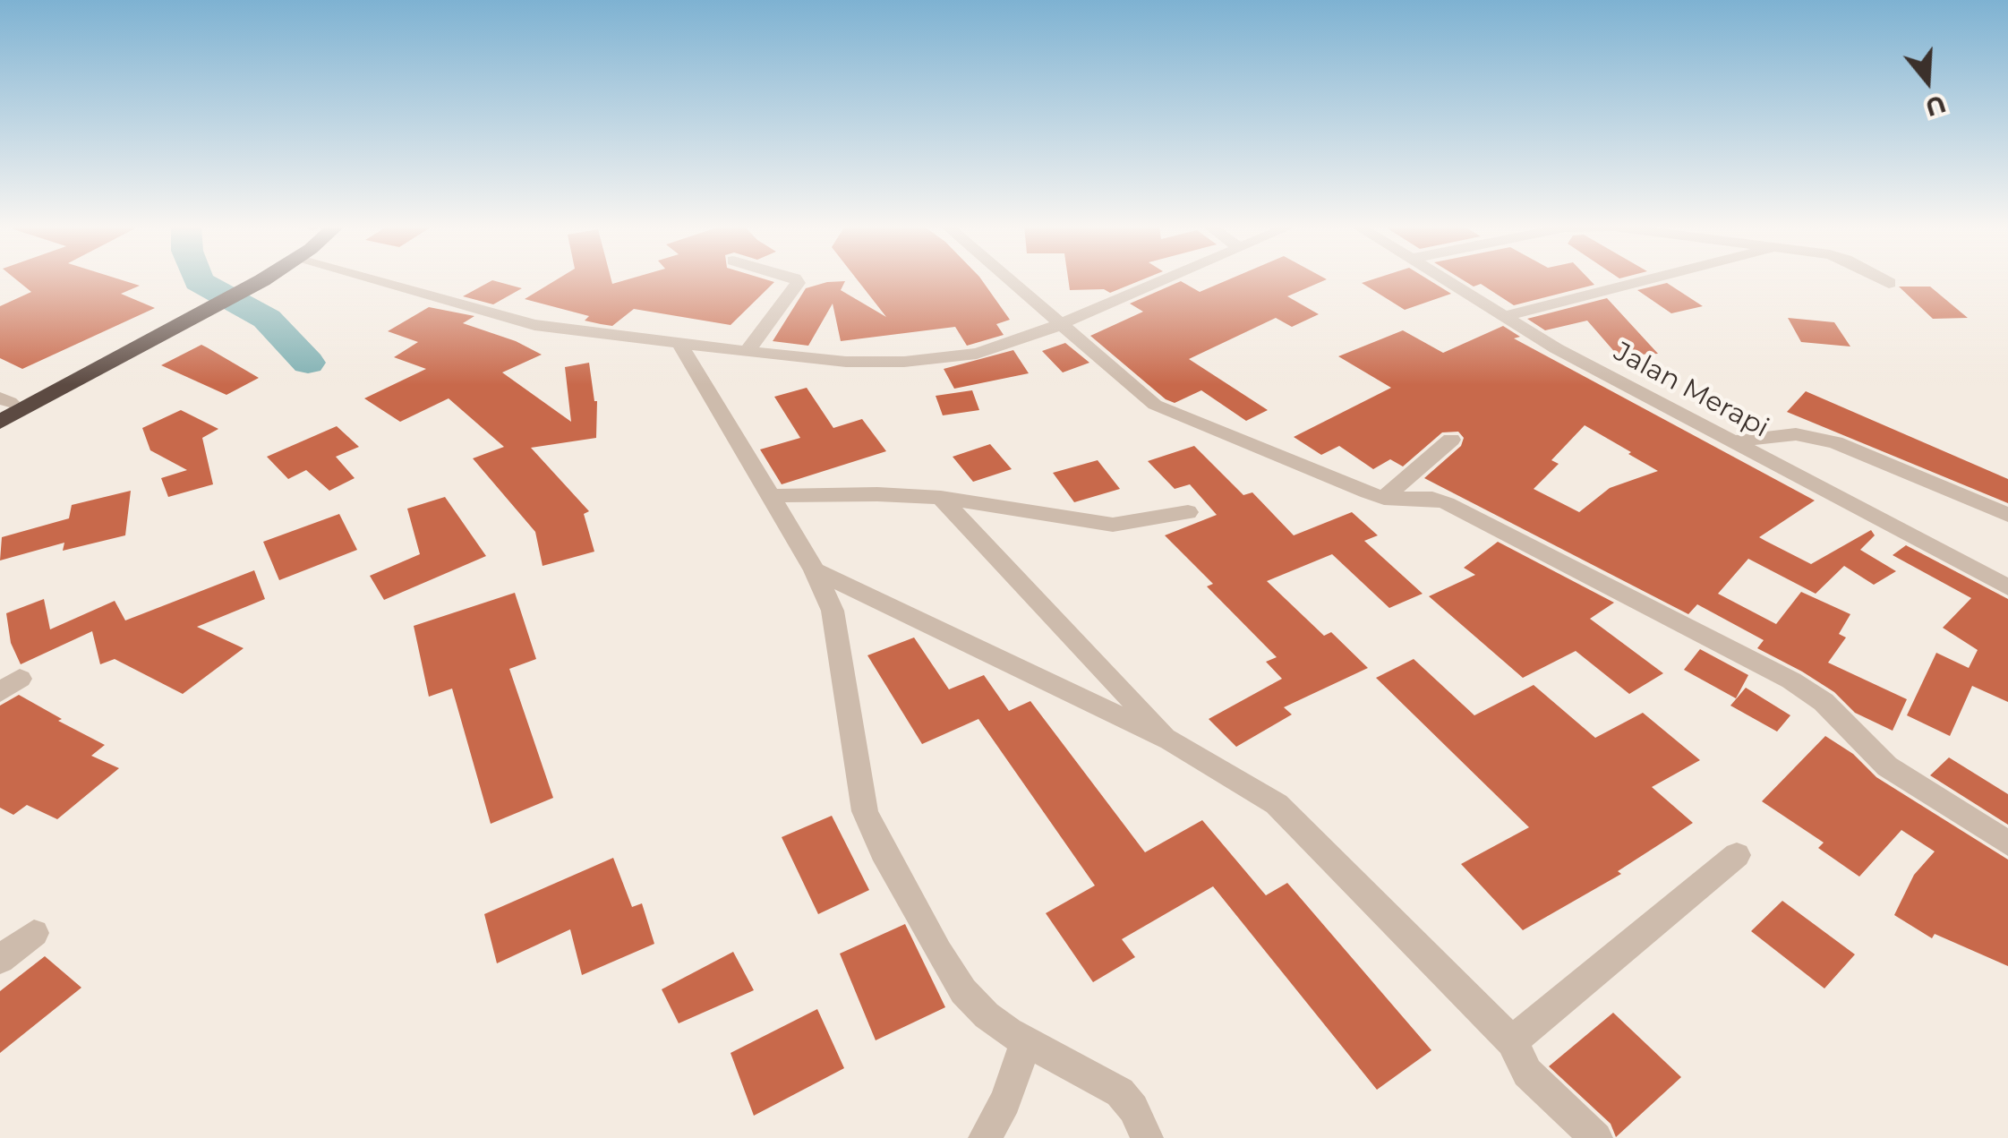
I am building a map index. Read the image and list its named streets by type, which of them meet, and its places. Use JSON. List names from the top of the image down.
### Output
{
  "streets": {
    "street": ["Jalan Merapi"]
  },
  "north": "bottom"
}
